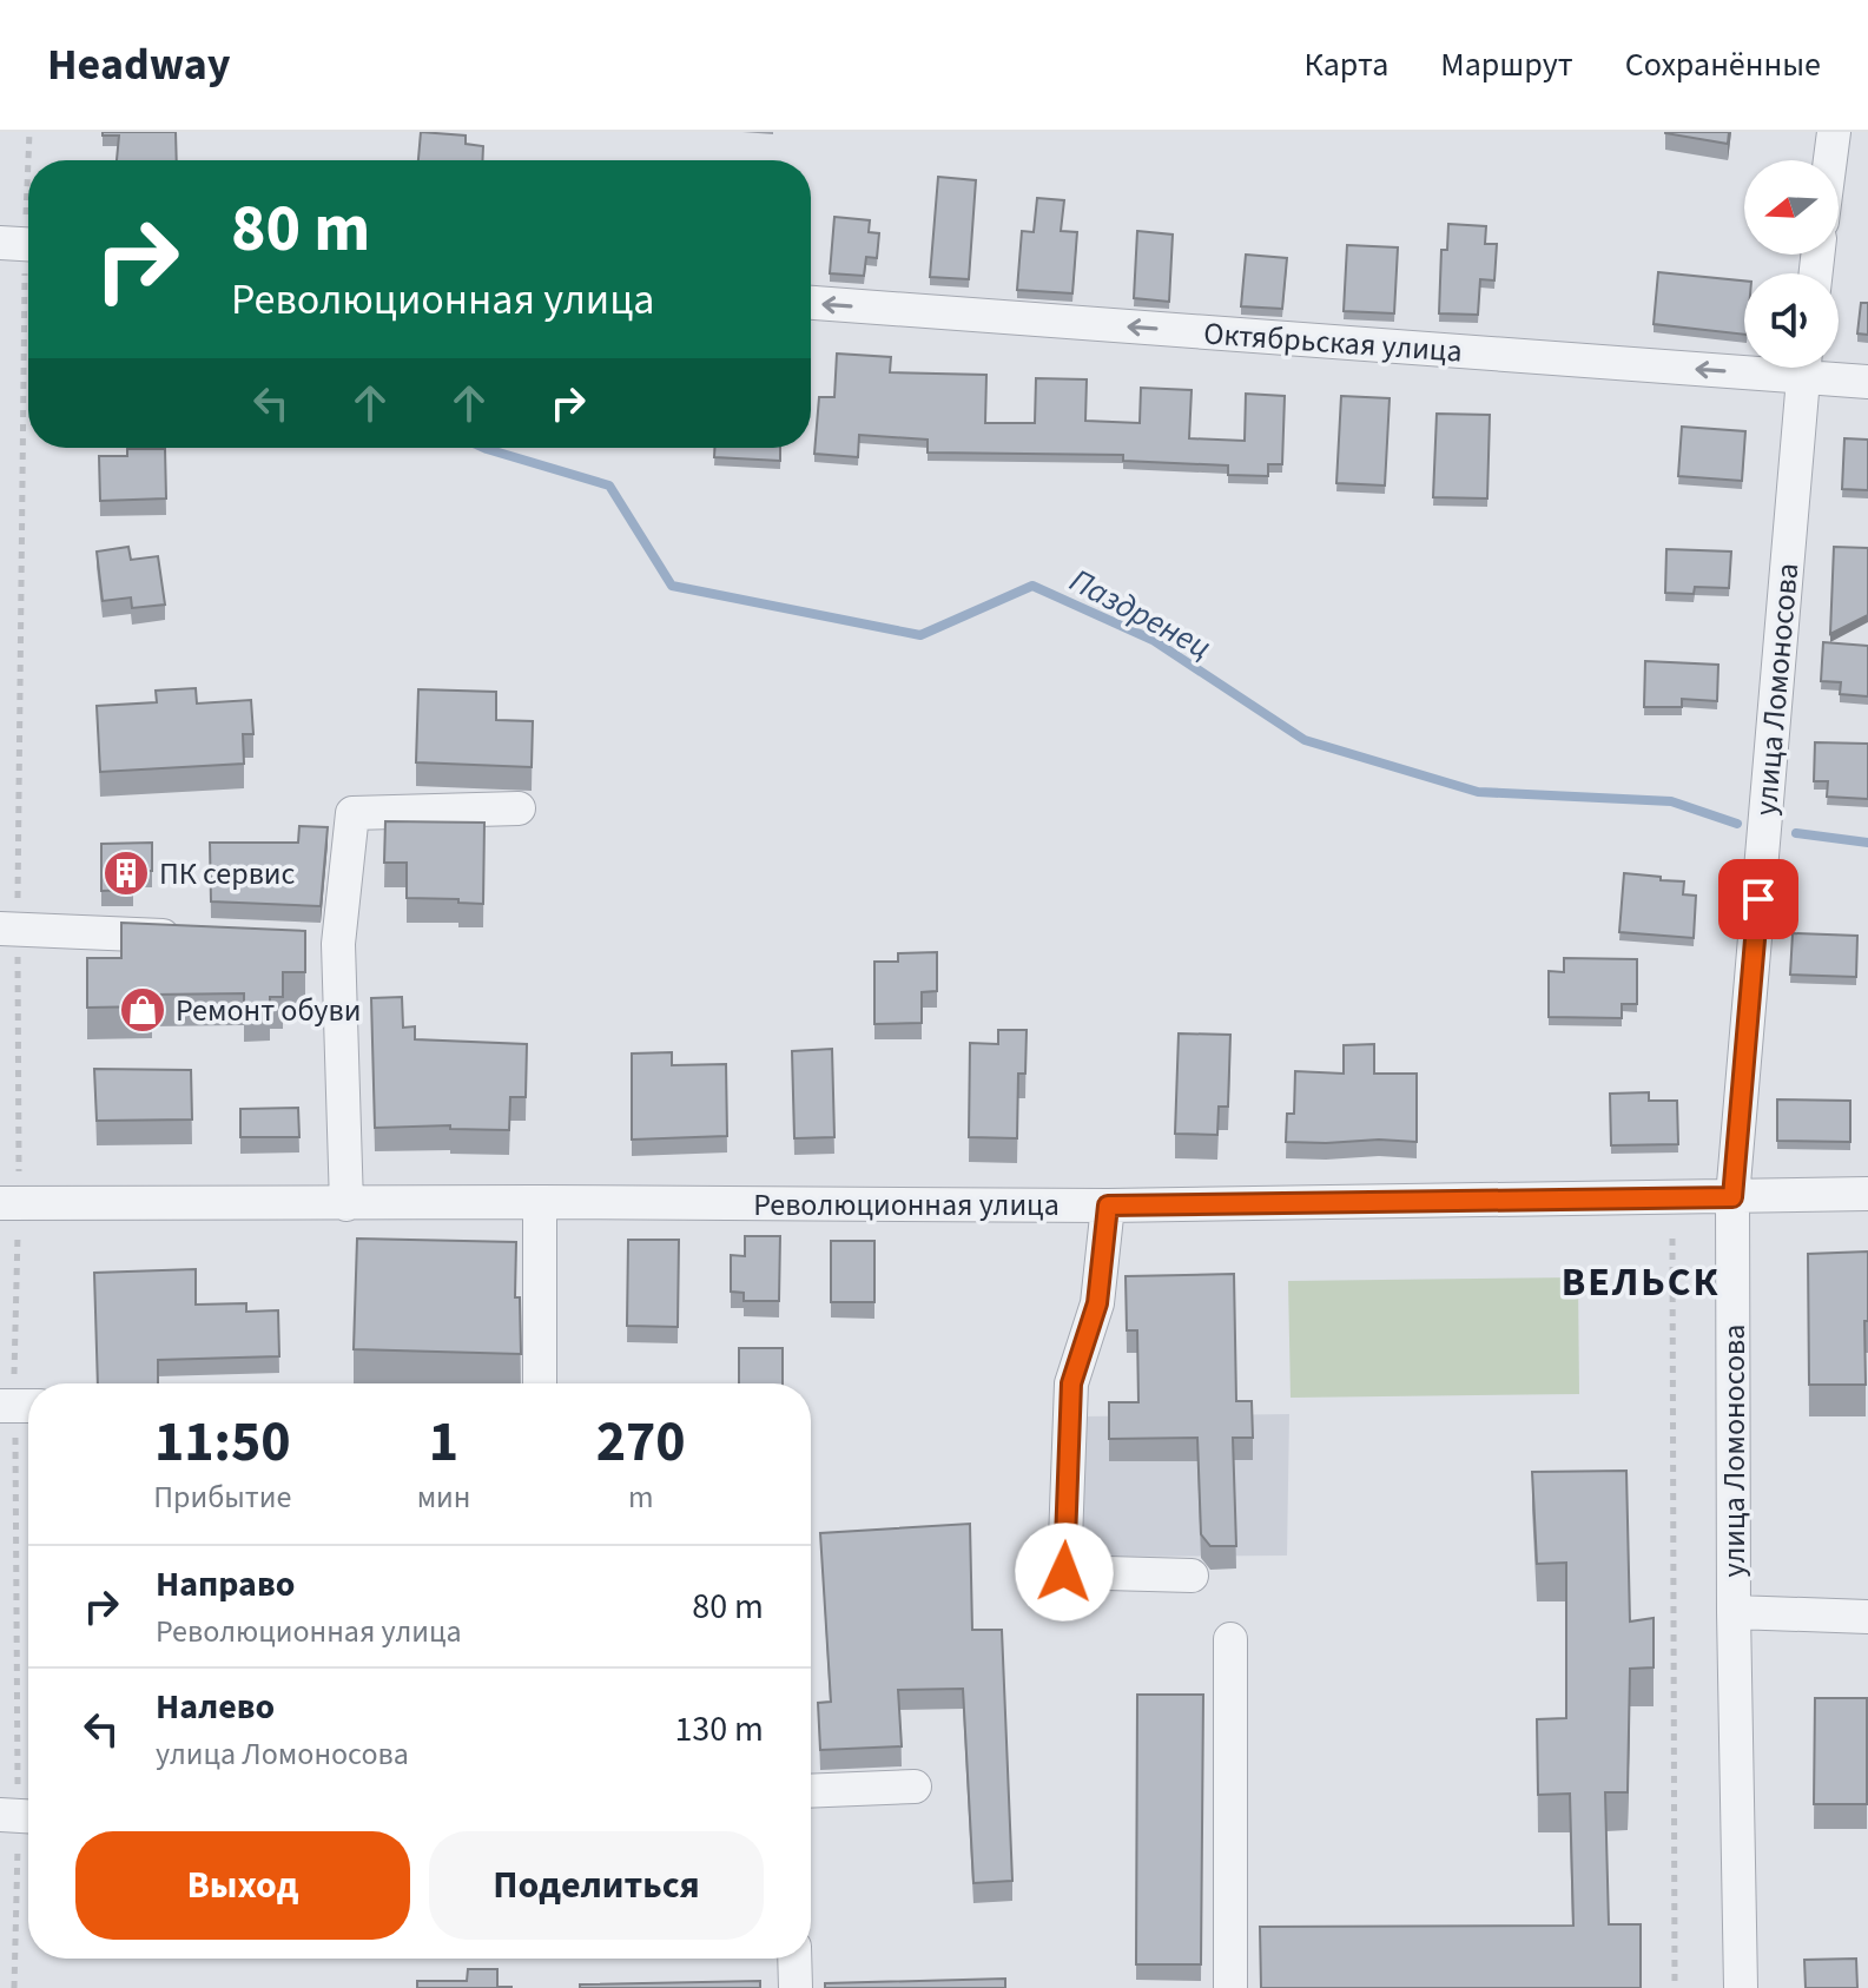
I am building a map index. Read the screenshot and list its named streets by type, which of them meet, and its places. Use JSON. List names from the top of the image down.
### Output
{
  "streets": {
    "street": ["Октябрьская улица", "улица Ломоносова", "Революционная улица"]
  },
  "crossings": [
    ["улица Ломоносова", "Революционная улица"]
  ],
  "one_way": ["Октябрьская улица"],
  "districts": ["ВЕЛЬСК"],
  "water": ["Паздренец"],
  "places": {
    "building": ["ПК сервис"],
    "shop": ["Ремонт обуви"]
  },
  "north": "left",
  "page": {
    "header": "Headway",
    "nav": ["Карта", "Маршрут", "Сохранённые"],
    "turn": ["80 m", "Революционная улица"],
    "eta": [
      "11:50",
      "Прибытие",
      "1",
      "мин",
      "270",
      "m"
    ],
    "list": [
      {
        "name": "Направо",
        "note": "Революционная улица",
        "value": "80 m"
      },
      {
        "name": "Налево",
        "note": "улица Ломоносова",
        "value": "130 m"
      }
    ],
    "buttons": ["Выход", "Поделиться"]
  }
}
